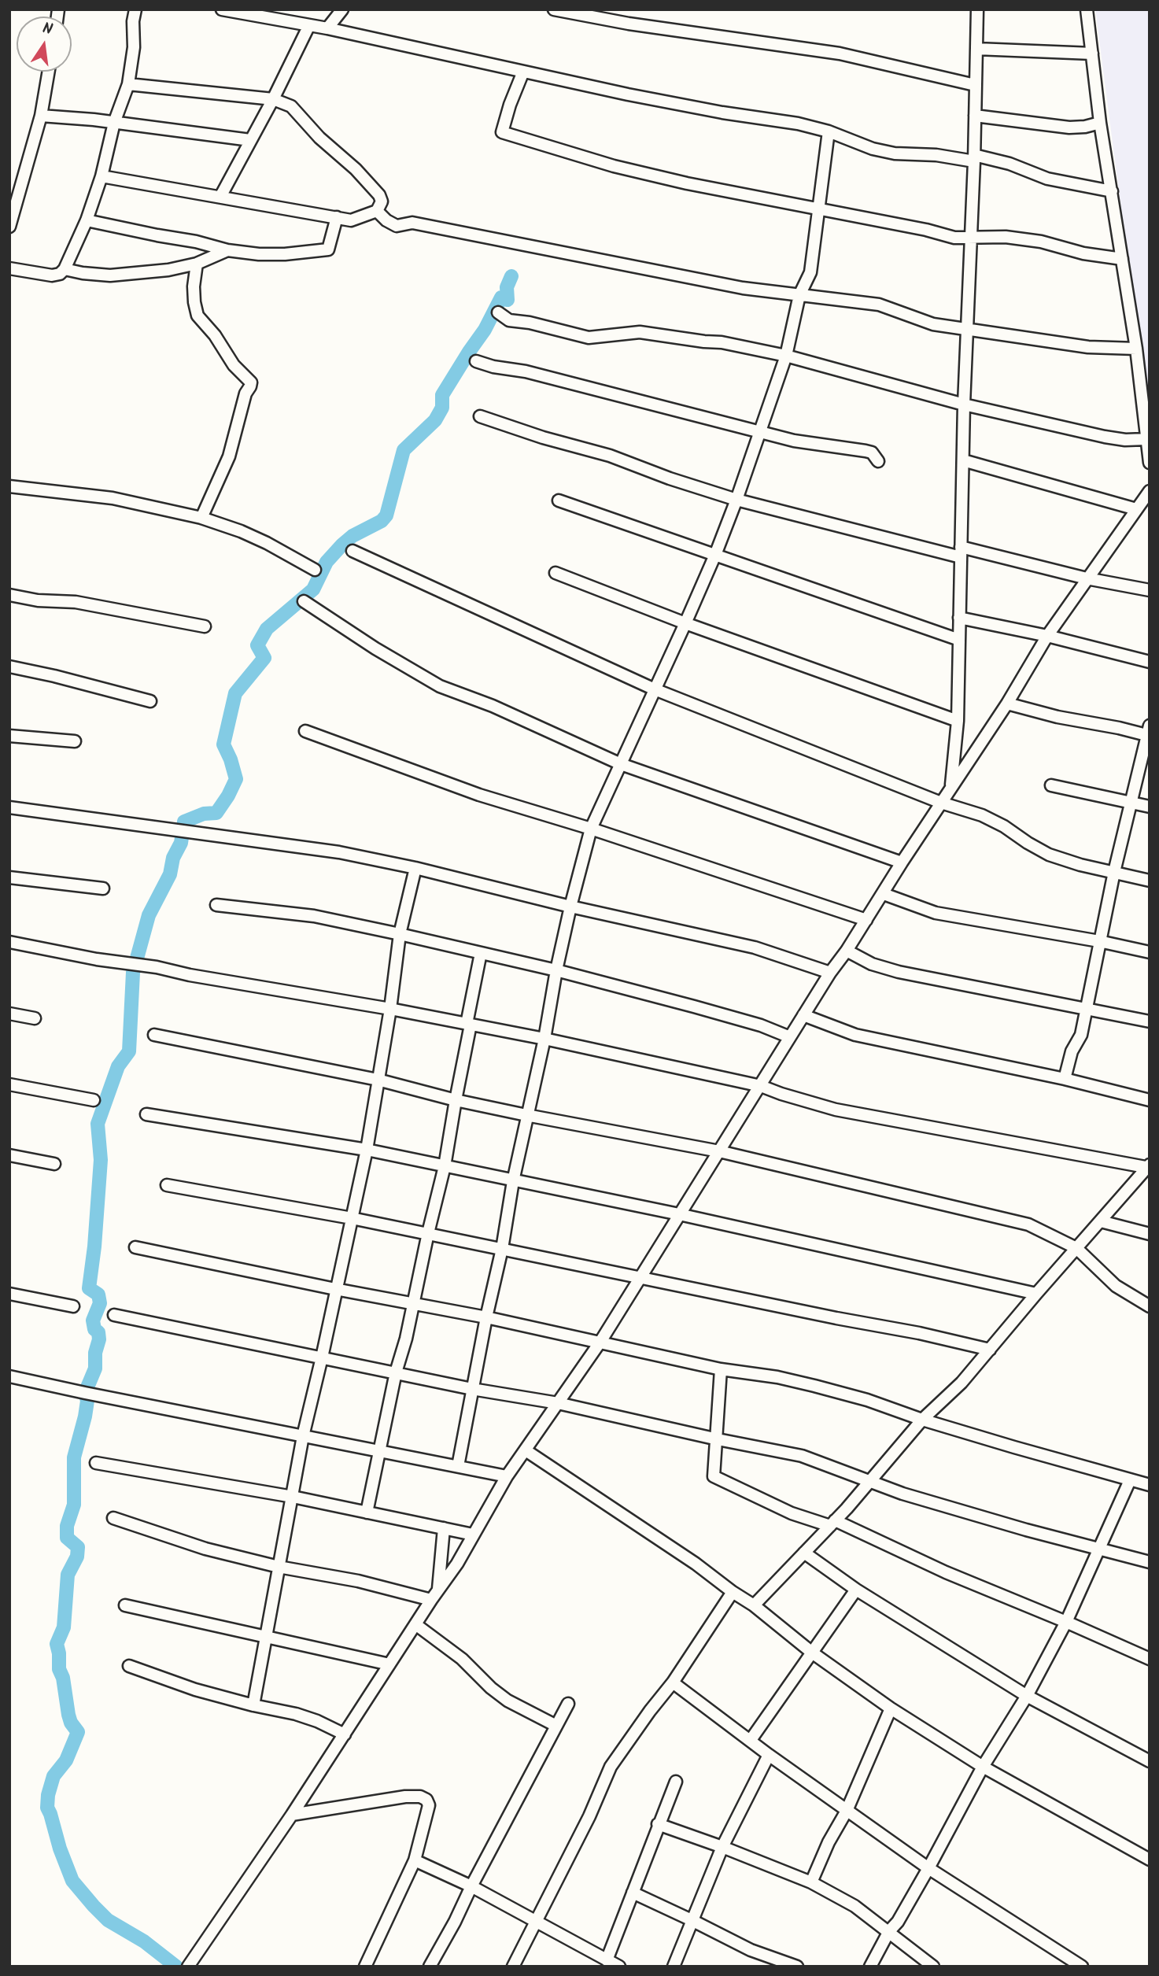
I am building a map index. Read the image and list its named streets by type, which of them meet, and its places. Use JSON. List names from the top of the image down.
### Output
{
  "north": "top"
}
